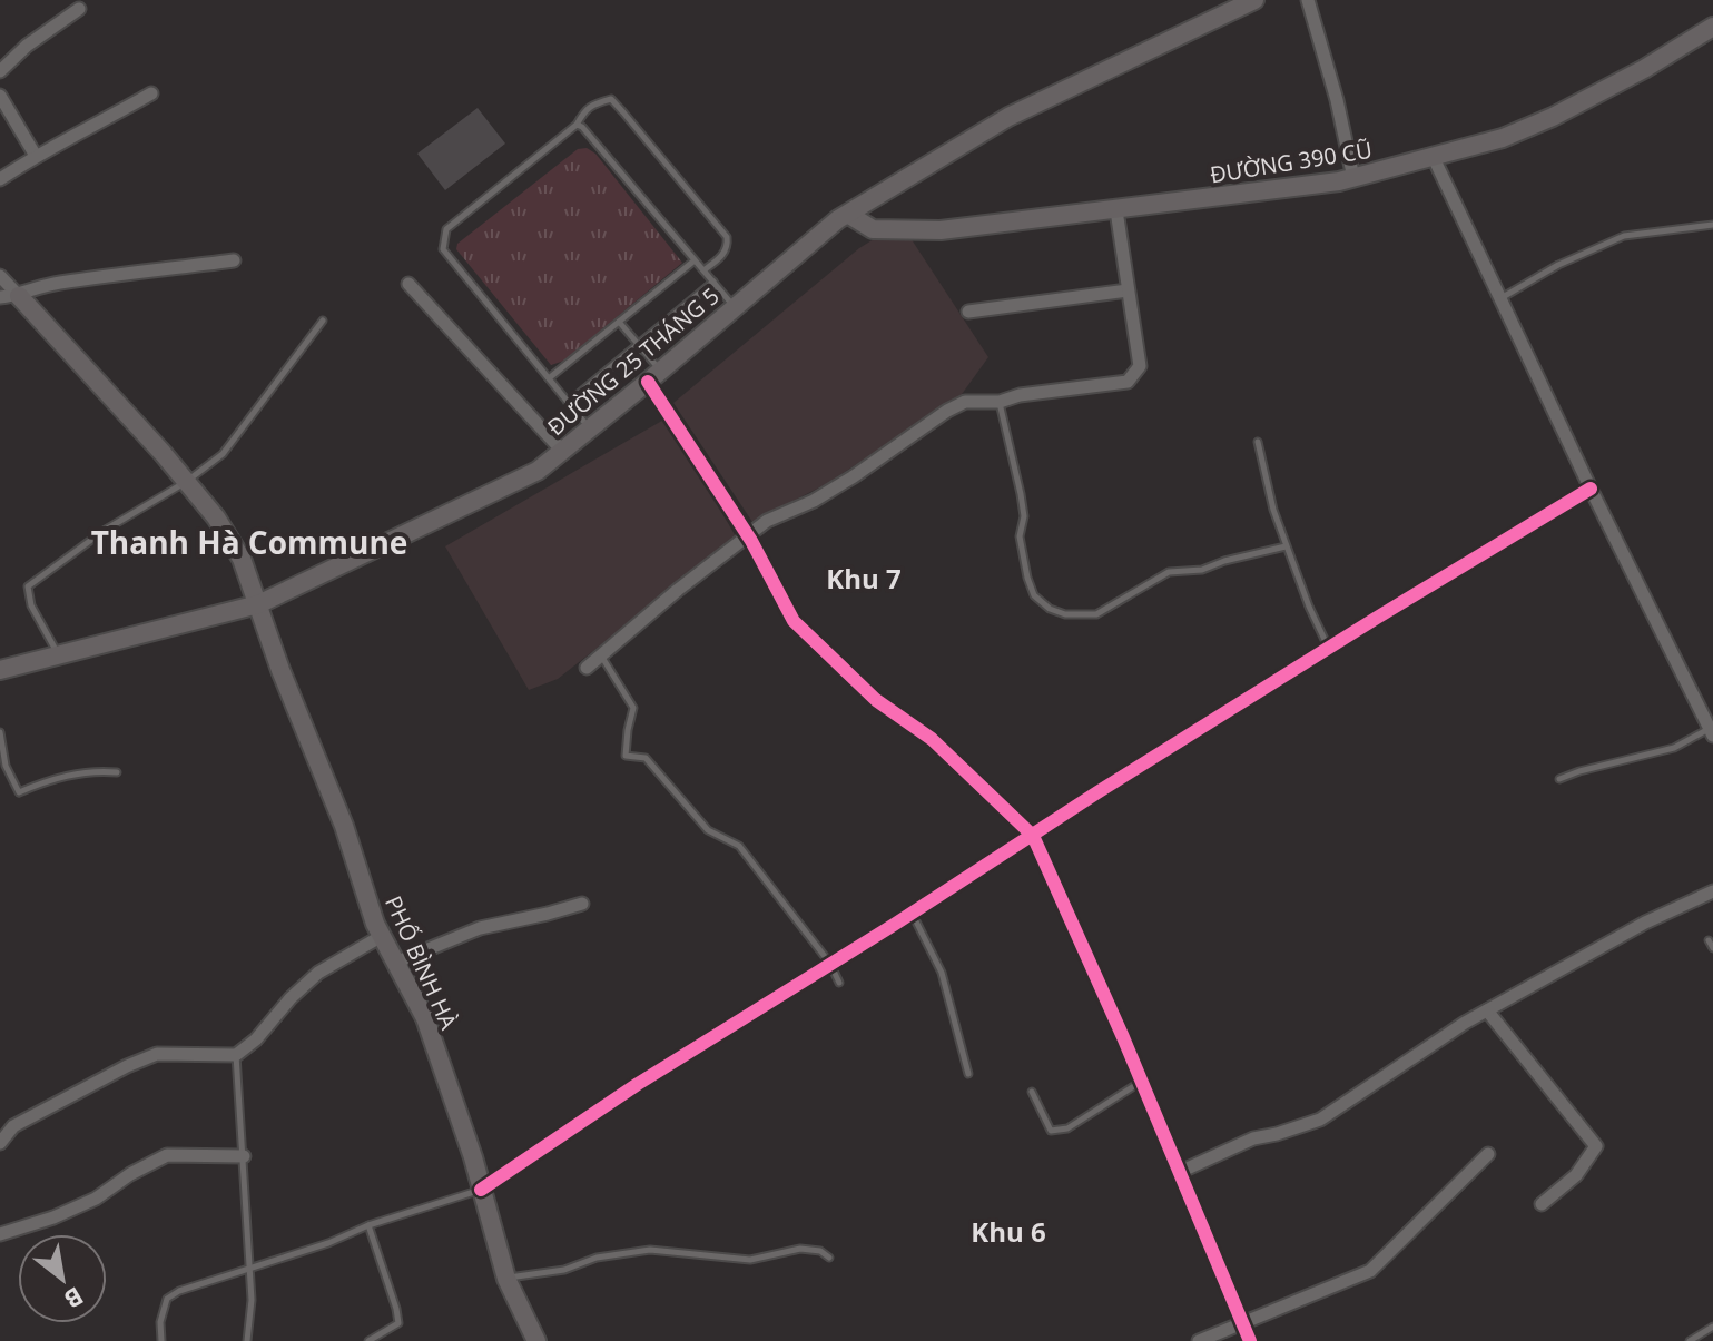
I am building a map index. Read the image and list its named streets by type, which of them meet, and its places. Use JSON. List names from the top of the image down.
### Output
{
  "streets": {
    "main road": ["ĐƯỜNG 390 CŨ", "ĐƯỜNG 25 THÁNG 5", "PHỐ BÌNH HÀ"]
  },
  "crossings": [
    ["ĐƯỜNG 390 CŨ", "ĐƯỜNG 25 THÁNG 5"],
    ["ĐƯỜNG 25 THÁNG 5", "PHỐ BÌNH HÀ"]
  ],
  "districts": ["Thanh Hà Commune", "Khu 7", "Khu 6"],
  "north": "bottom right"
}
